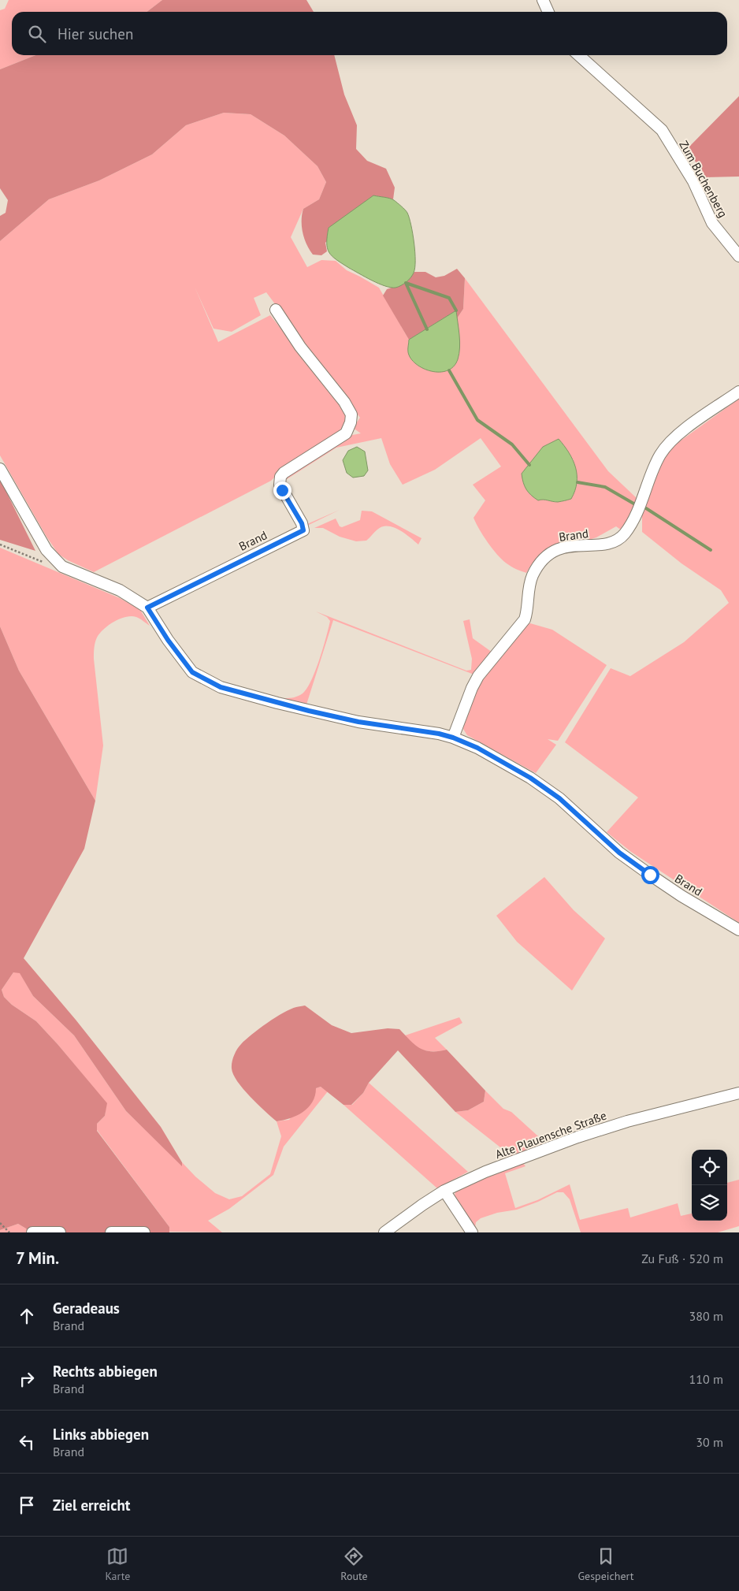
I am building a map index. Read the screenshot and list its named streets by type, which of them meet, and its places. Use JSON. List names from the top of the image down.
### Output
{
  "streets": {
    "street": ["Zum Buchenberg", "Brand", "Alte Plauensche Straße"]
  },
  "page": {
    "search": "Hier suchen",
    "heading": ["7 Min.", "Zu Fuß · 520 m"],
    "list": [
      ["Geradeaus", "Brand", "380 m"],
      ["Rechts abbiegen", "Brand", "110 m"],
      ["Links abbiegen", "Brand", "30 m"],
      "Ziel erreicht"
    ],
    "nav": ["Karte", "Route", "Gespeichert"]
  }
}
